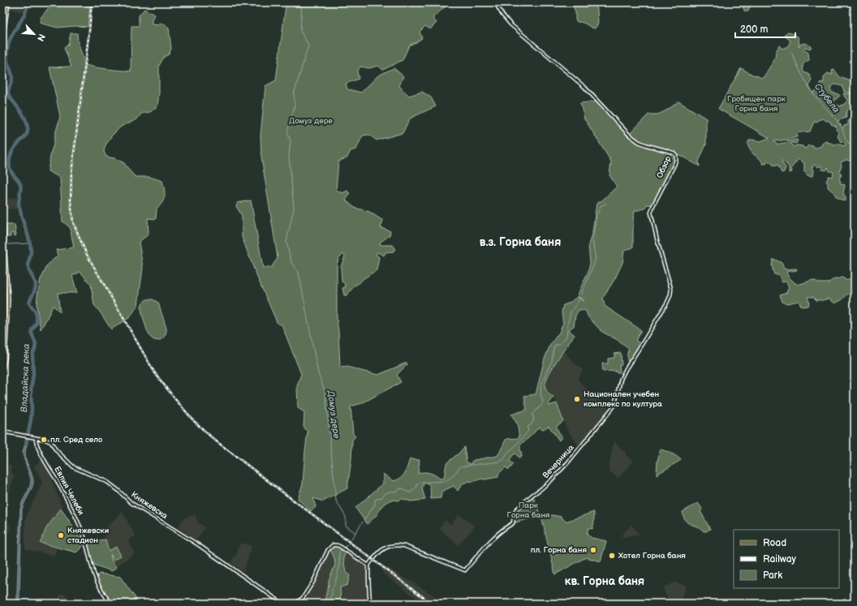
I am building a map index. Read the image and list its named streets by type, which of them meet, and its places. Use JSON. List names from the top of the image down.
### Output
{
  "streets": {
    "street": [
      "Обзор",
      "Вечерница",
      "Евлия Челеби",
      "Княжевска"
    ]
  },
  "crossings": [
    ["Обзор", "Вечерница"],
    ["Евлия Челеби", "Княжевска"]
  ],
  "districts": ["в.з. Горна баня", "кв. Горна баня"],
  "water": ["Стубела", "Владайска река", "Домуз дере"],
  "parks": ["Гробищен парк Горна баня", "Домуз дере", "Парк Горна баня"],
  "places": [
    "Национален учебен комплекс по култура",
    "пл. Сред село",
    "Княжевски стадион",
    "пл. Горна баня",
    "Хотел Горна баня"
  ],
  "legend": ["Road", "Railway", "Park"],
  "scale_bar": "200 m",
  "north": "bottom right"
}
